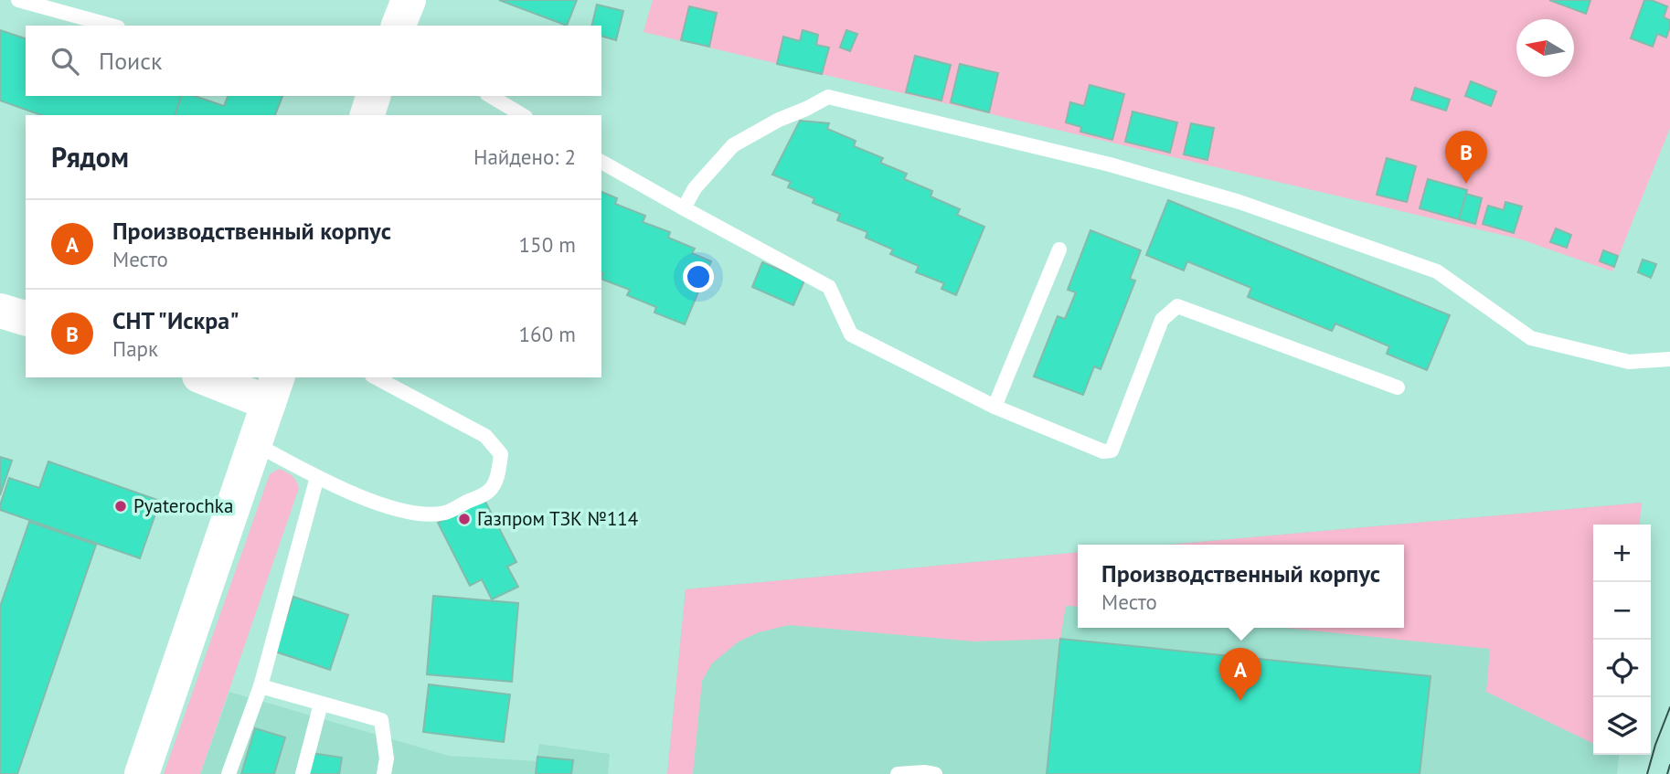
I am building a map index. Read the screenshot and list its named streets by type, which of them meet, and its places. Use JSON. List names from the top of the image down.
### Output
{
  "places": ["Pyaterochka", "Газпром ТЗК №114"],
  "north": "left",
  "page": {
    "search": "Поиск",
    "heading": ["Рядом", "Найдено: 2"],
    "pins": ["B", "A"],
    "list": [
      {
        "mark": "A",
        "name": "Производственный корпус",
        "note": "Место",
        "value": "150 m"
      },
      {
        "mark": "B",
        "name": "СНТ \"Искра\"",
        "note": "Парк",
        "value": "160 m"
      }
    ],
    "map_buttons": ["+", "−"],
    "popup": ["Производственный корпус", "Место"]
  }
}
